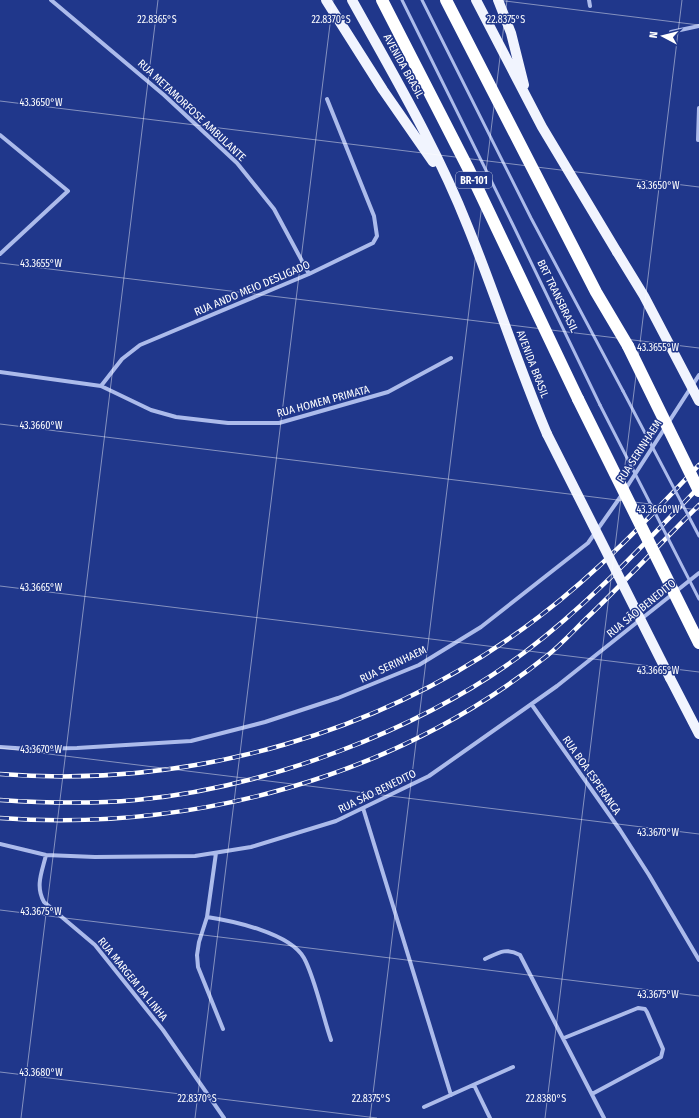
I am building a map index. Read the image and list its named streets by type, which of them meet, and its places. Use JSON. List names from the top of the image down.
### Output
{
  "streets": {
    "highway": ["AVENIDA BRASIL", "BR-101"],
    "street": [
      "RUA METAMORFOSE AMBULANTE",
      "RUA ANDO MEIO DESLIGADO",
      "RUA HOMEM PRIMATA",
      "RUA SERINHAEM",
      "RUA SĀO BENEDITO",
      "RUA BOA ESPERANCA",
      "RUA MARGEM DA LINHA"
    ],
    "lane": ["BRT TRANSBRASIL"]
  },
  "crossings": [
    ["RUA METAMORFOSE AMBULANTE", "RUA ANDO MEIO DESLIGADO"],
    ["RUA ANDO MEIO DESLIGADO", "RUA HOMEM PRIMATA"],
    ["RUA SĀO BENEDITO", "RUA BOA ESPERANCA"],
    ["RUA SĀO BENEDITO", "RUA MARGEM DA LINHA"]
  ],
  "north": "left",
  "coordinates": [
    "22.8365°S",
    "22.8370°S",
    "22.8375°S",
    "43.3650°W",
    "43.3655°W",
    "43.3660°W",
    "43.3665°W",
    "43.3670°W",
    "43.3675°W",
    "43.3680°W",
    "22.8380°S"
  ]
}
